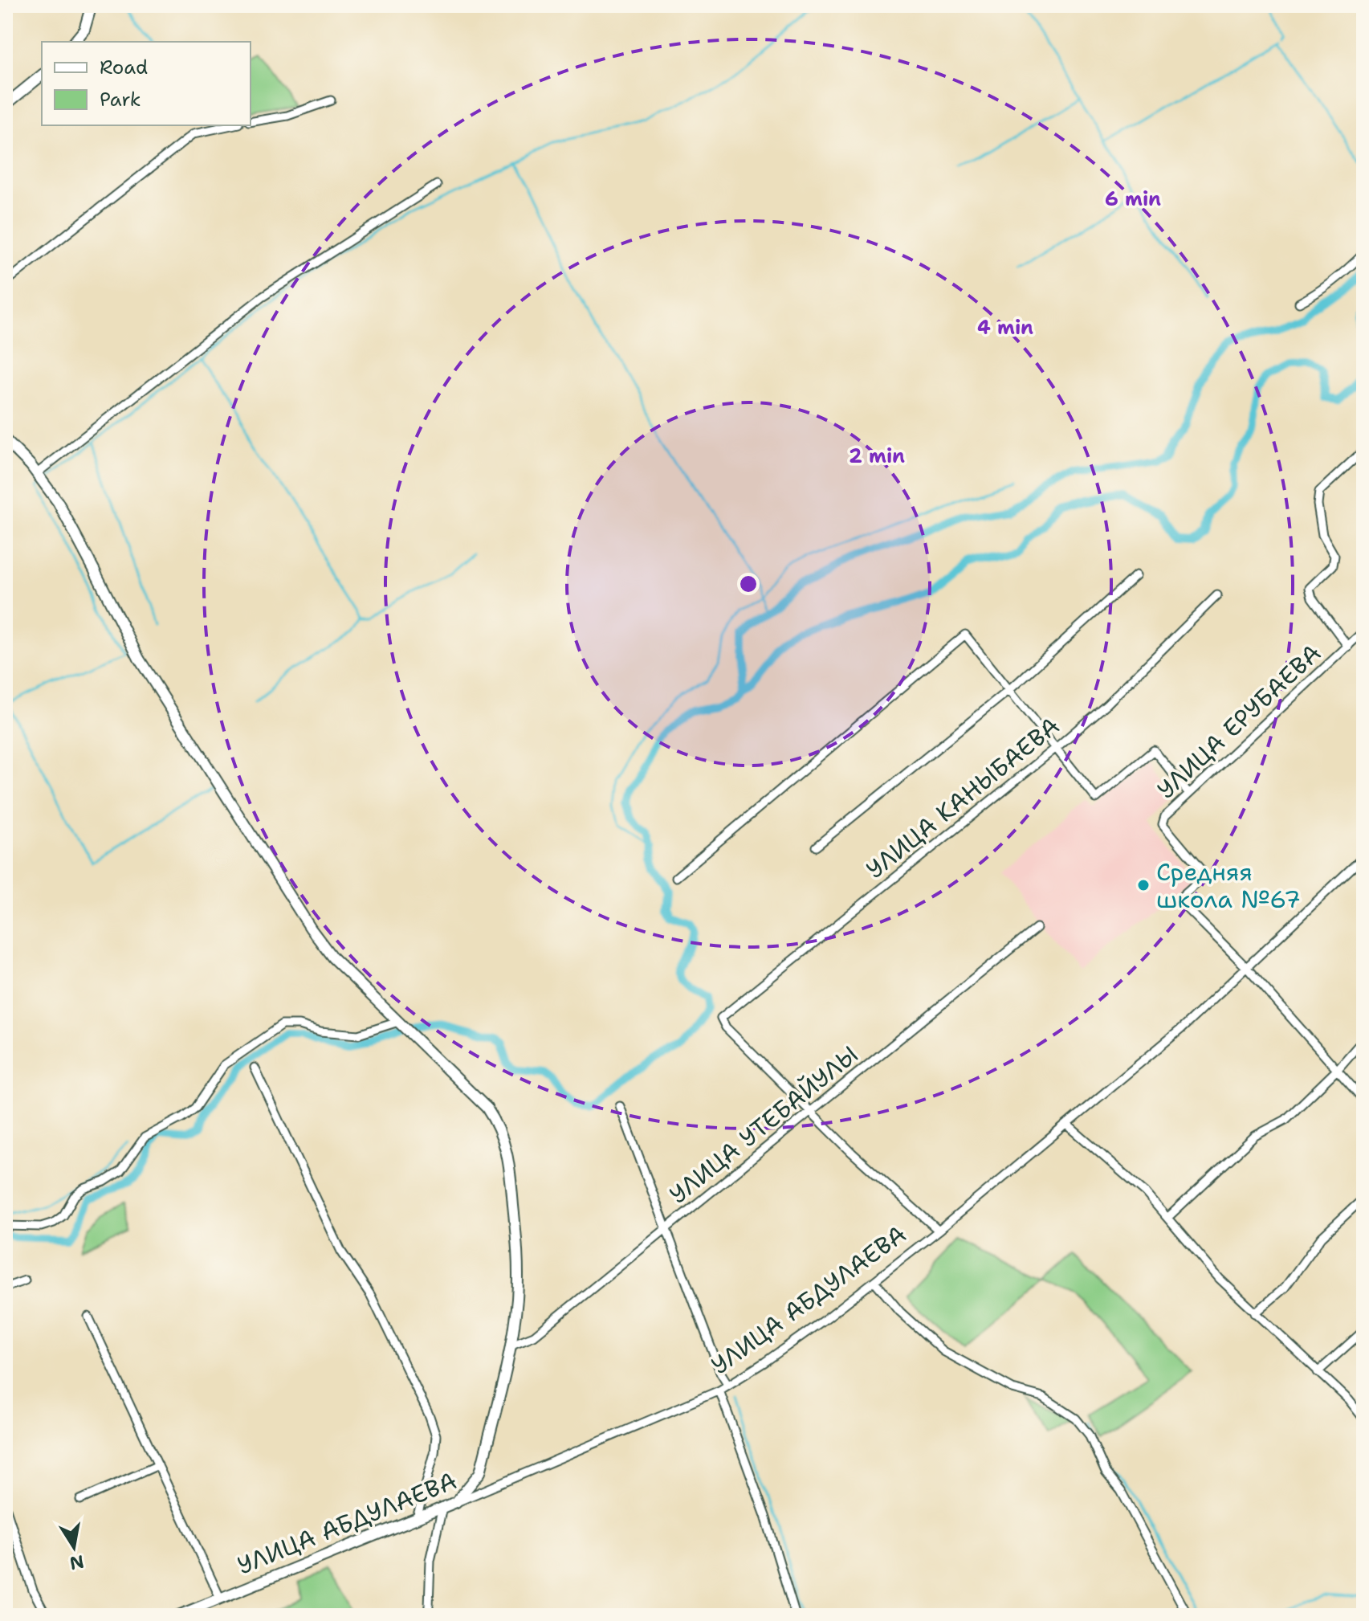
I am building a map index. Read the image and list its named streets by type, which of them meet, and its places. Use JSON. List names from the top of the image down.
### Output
{
  "streets": {
    "main road": ["УЛИЦА АБДУЛАЕВА"],
    "street": ["УЛИЦА ЕРУБАЕВА", "УЛИЦА КАНЫБАЕВА", "УЛИЦА УТЕБАЙУЛЫ"]
  },
  "crossings": [
    ["УЛИЦА ЕРУБАЕВА", "УЛИЦА АБДУЛАЕВА"],
    ["УЛИЦА КАНЫБАЕВА", "УЛИЦА УТЕБАЙУЛЫ"]
  ],
  "places": ["Средняя школа №67"],
  "legend": ["Road", "Park"],
  "north": "bottom",
  "rings": ["6 min", "4 min", "2 min"]
}
